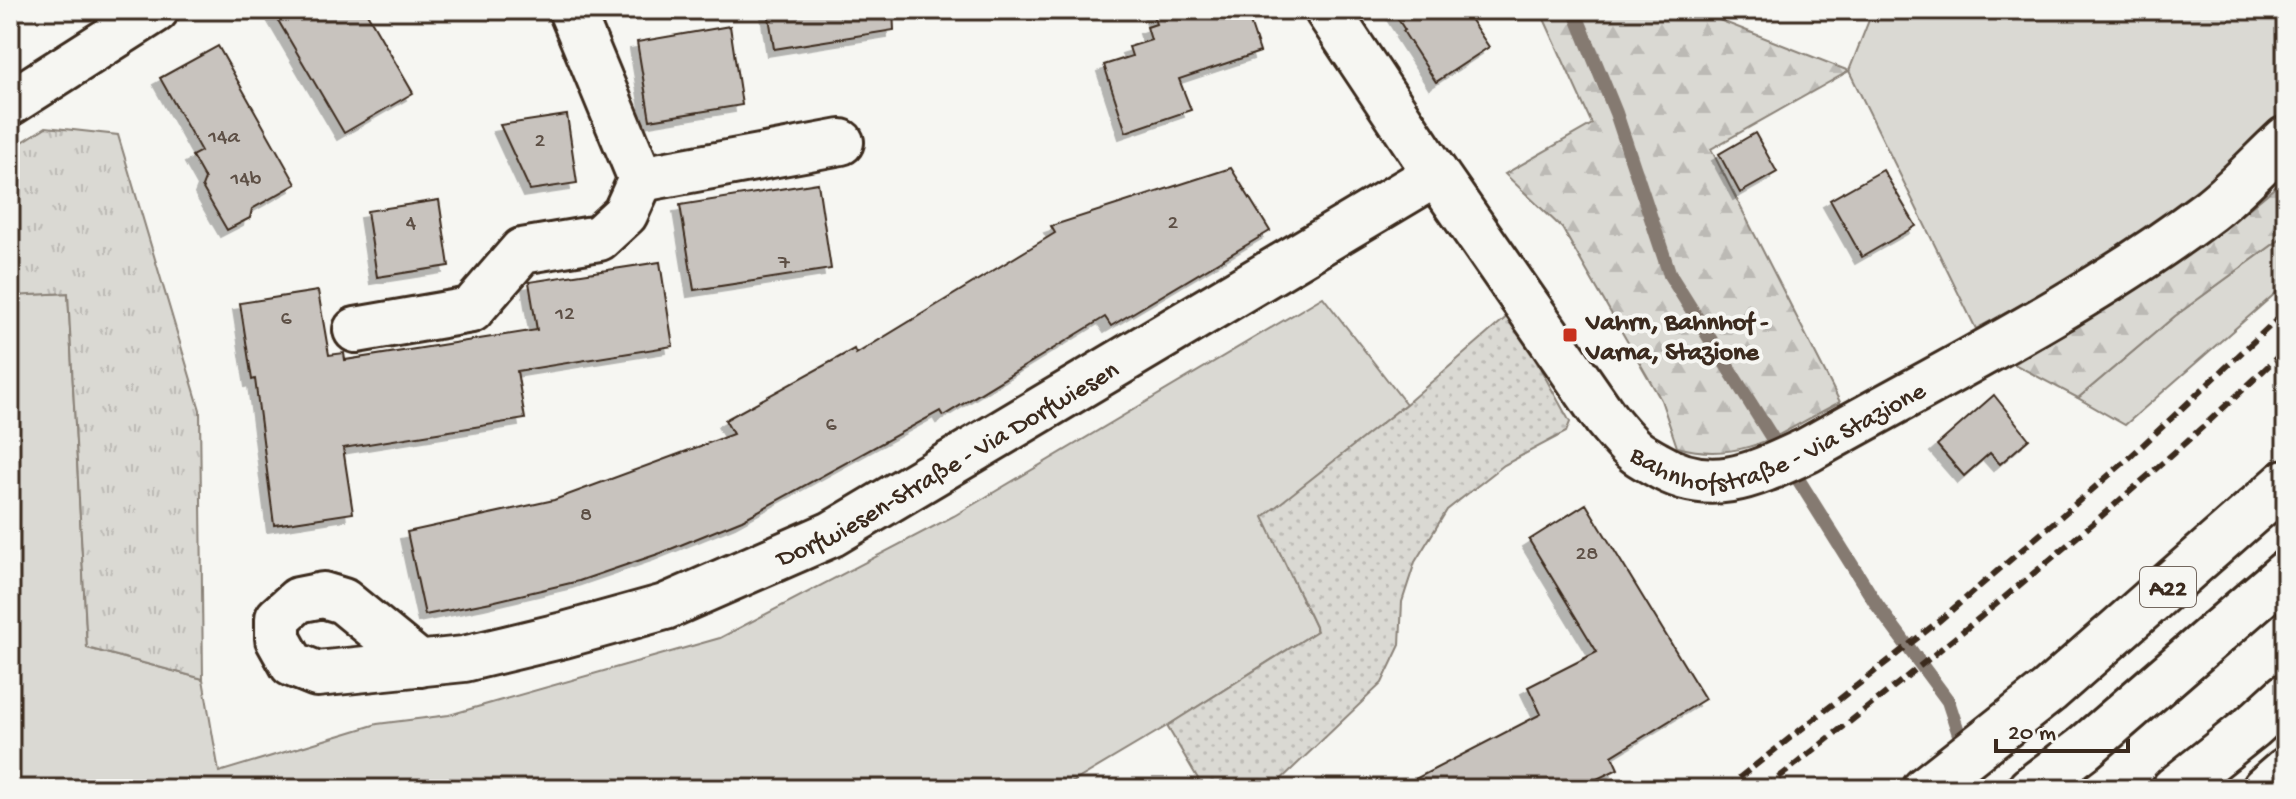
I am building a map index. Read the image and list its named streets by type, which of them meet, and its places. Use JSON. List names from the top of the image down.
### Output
{
  "streets": {
    "main road": ["Bahnhofstraße - Via Stazione", "Dorfwiesen-Straße - Via Dorfwiesen", "A22"]
  },
  "crossings": [
    ["Bahnhofstraße - Via Stazione", "Dorfwiesen-Straße - Via Dorfwiesen"]
  ],
  "places": {
    "transit": ["Vahrn, Bahnhof - Varna, Stazione"]
  },
  "house_numbers": [
    "14a",
    "2",
    "14b",
    "4",
    "2",
    "7",
    "12",
    "6",
    "6",
    "8",
    "28"
  ],
  "scale_bar": "20 m"
}
